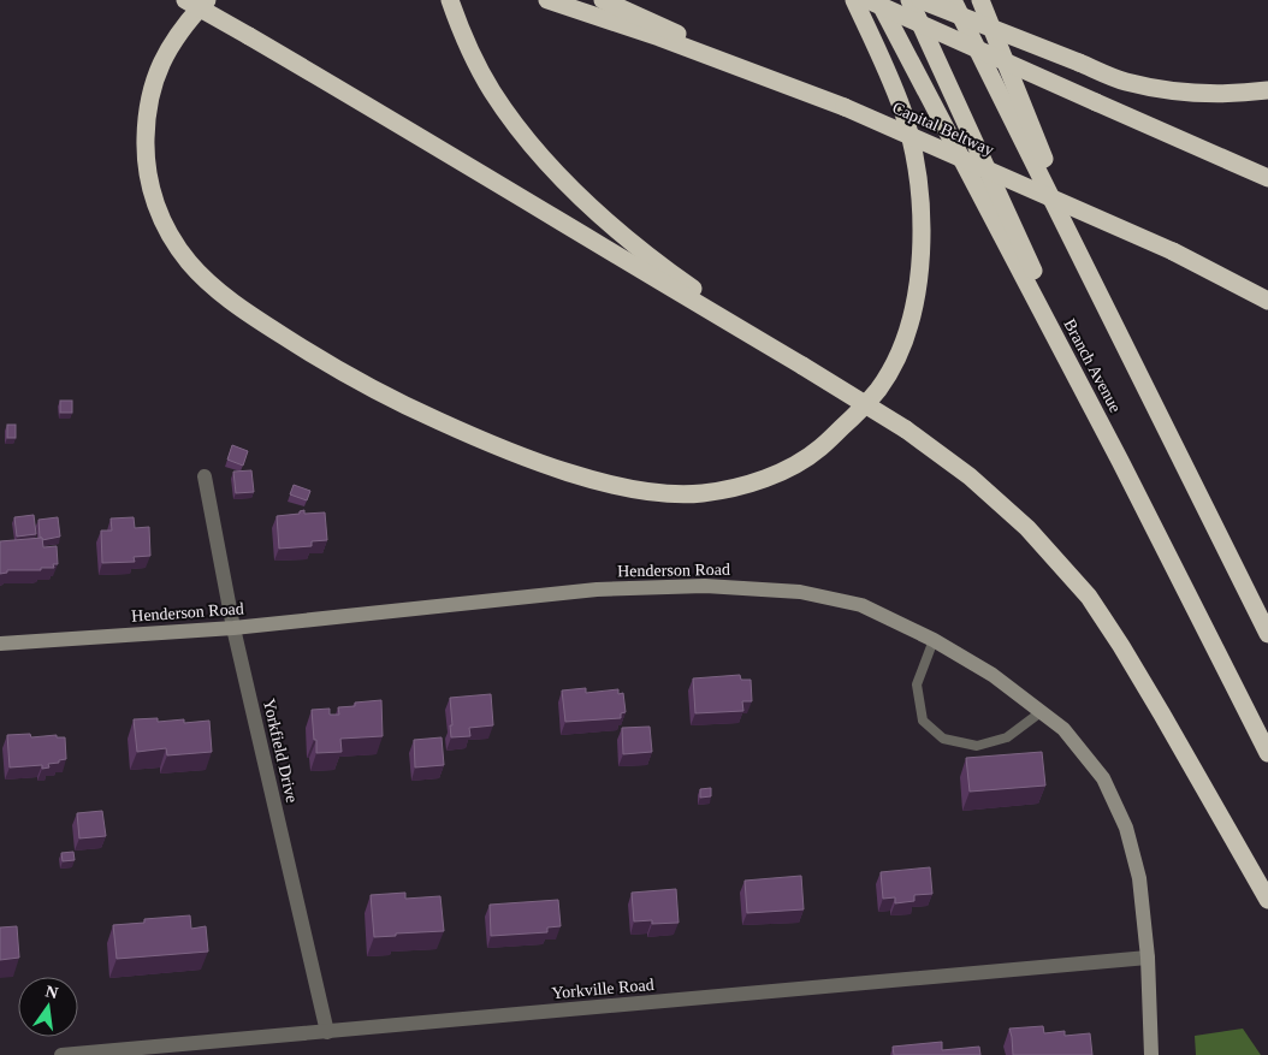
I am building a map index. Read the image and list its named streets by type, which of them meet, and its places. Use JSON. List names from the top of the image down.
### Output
{
  "streets": {
    "highway": ["Capital Beltway", "Branch Avenue"],
    "street": ["Henderson Road", "Yorkfield Drive", "Yorkville Road"]
  },
  "crossings": [
    ["Henderson Road", "Yorkfield Drive"],
    ["Henderson Road", "Yorkville Road"],
    ["Yorkfield Drive", "Yorkville Road"]
  ],
  "north": "top"
}
